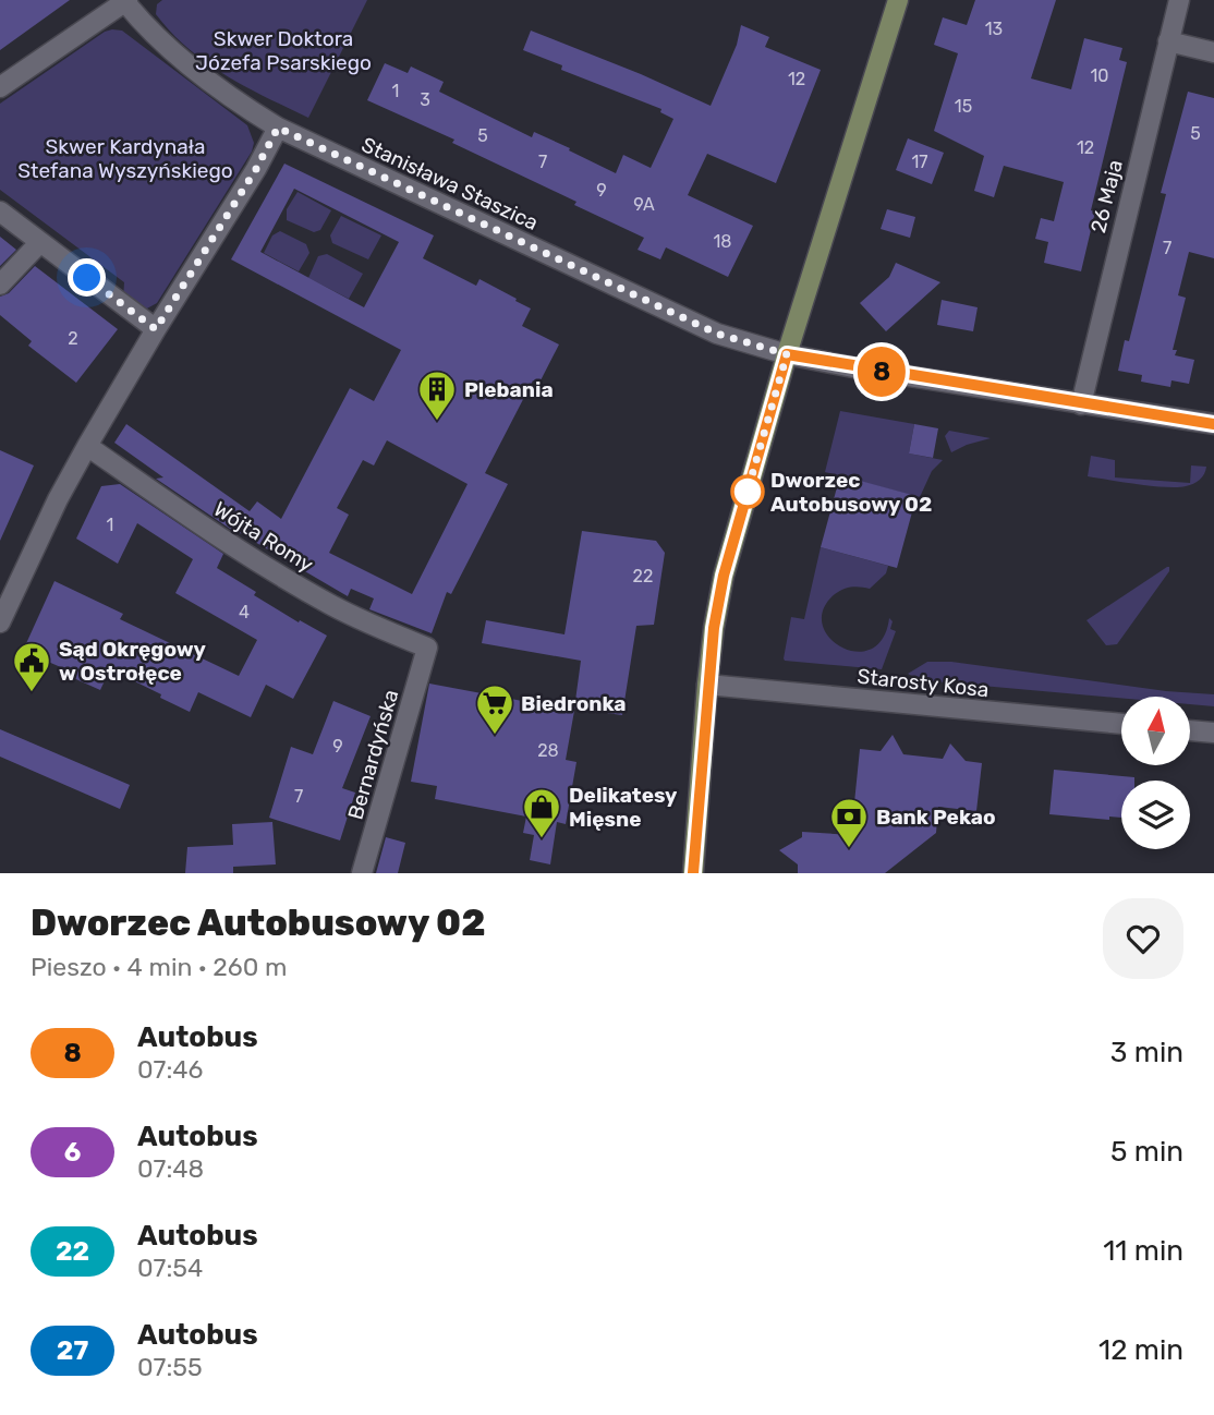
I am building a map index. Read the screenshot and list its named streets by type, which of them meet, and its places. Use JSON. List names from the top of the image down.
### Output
{
  "streets": {
    "street": [
      "Stanisława Staszica",
      "26 Maja",
      "Wójta Romy",
      "Starosty Kosa",
      "Bernardyńska"
    ]
  },
  "crossings": [
    ["Stanisława Staszica", "26 Maja"],
    ["Wójta Romy", "Bernardyńska"]
  ],
  "parks": ["Skwer Doktora Józefa Psarskiego", "Skwer Kardynała Stefana Wyszyńskiego"],
  "places": {
    "building": ["Plebania"],
    "other": ["Dworzec Autobusowy 02"],
    "public building": ["Sąd Okręgowy w Ostrołęce"],
    "supermarket": ["Biedronka"],
    "shop": ["Delikatesy Mięsne"],
    "bank": ["Bank Pekao"]
  },
  "lines": ["bus line 8"],
  "house_numbers": [
    "13",
    "10",
    "12",
    "1",
    "3",
    "15",
    "5",
    "5",
    "12",
    "7",
    "17",
    "9",
    "9A",
    "18",
    "7",
    "2",
    "1",
    "22",
    "4",
    "9",
    "28",
    "7"
  ],
  "north": "top",
  "page": {
    "on_map": "8",
    "heading": ["Dworzec Autobusowy 02", "Pieszo · 4 min · 260 m"],
    "list": [
      {
        "mark": "8",
        "name": "Autobus",
        "note": "07:46",
        "value": "3 min"
      },
      {
        "mark": "6",
        "name": "Autobus",
        "note": "07:48",
        "value": "5 min"
      },
      {
        "mark": "22",
        "name": "Autobus",
        "note": "07:54",
        "value": "11 min"
      },
      {
        "mark": "27",
        "name": "Autobus",
        "note": "07:55",
        "value": "12 min"
      }
    ]
  }
}
